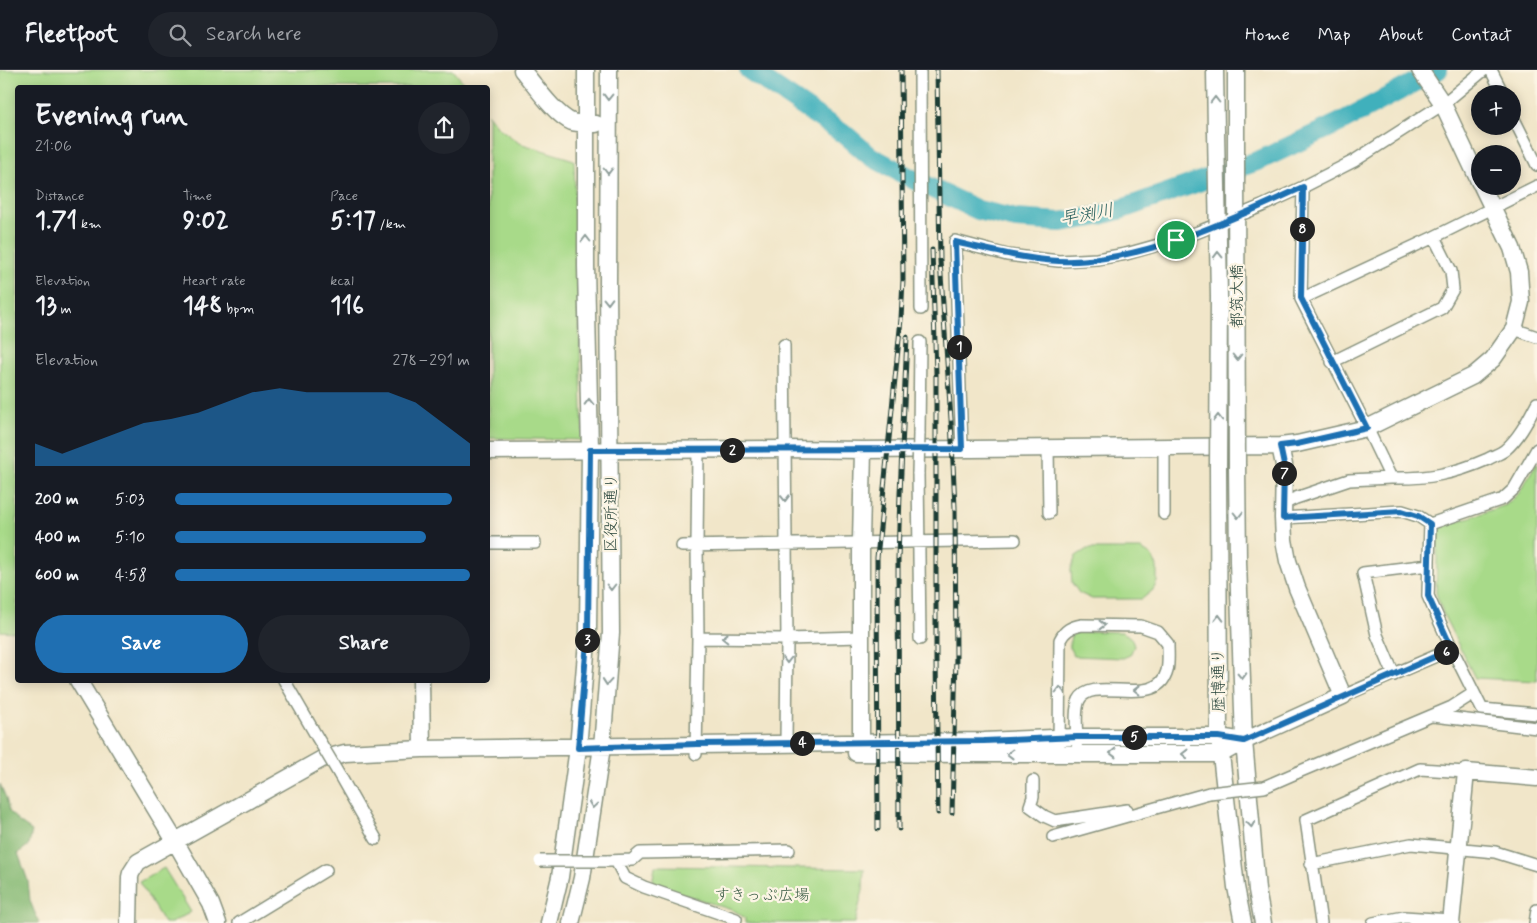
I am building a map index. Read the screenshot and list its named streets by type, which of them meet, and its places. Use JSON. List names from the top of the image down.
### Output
{
  "streets": {
    "street": ["都筑大橋", "区役所通り", "歴博通り"]
  },
  "crossings": [
    ["都筑大橋", "歴博通り"]
  ],
  "water": ["早渕川"],
  "parks": ["すきっぷ広場"],
  "page": {
    "header": "Fleetfoot",
    "search": "Search here",
    "nav": [
      "Home",
      "Map",
      "About",
      "Contact"
    ],
    "map_buttons": ["+", "−"],
    "heading": ["Evening run", "21:06"],
    "stats": [
      ["Distance", "1.71 km"],
      ["Time", "9:02"],
      ["Pace", "5:17 /km"],
      ["Elevation", "13 m"],
      ["Heart rate", "148 bpm"],
      ["kcal", "116"]
    ],
    "pins": [
      "8",
      "1",
      "2",
      "7",
      "3",
      "6",
      "5",
      "4"
    ],
    "chart": ["Elevation", "278–291 m"],
    "list": [
      {
        "name": "200 m",
        "note": "5:03"
      },
      {
        "name": "400 m",
        "note": "5:10"
      },
      {
        "name": "600 m",
        "note": "4:58"
      }
    ],
    "buttons": ["Save", "Share"]
  }
}
